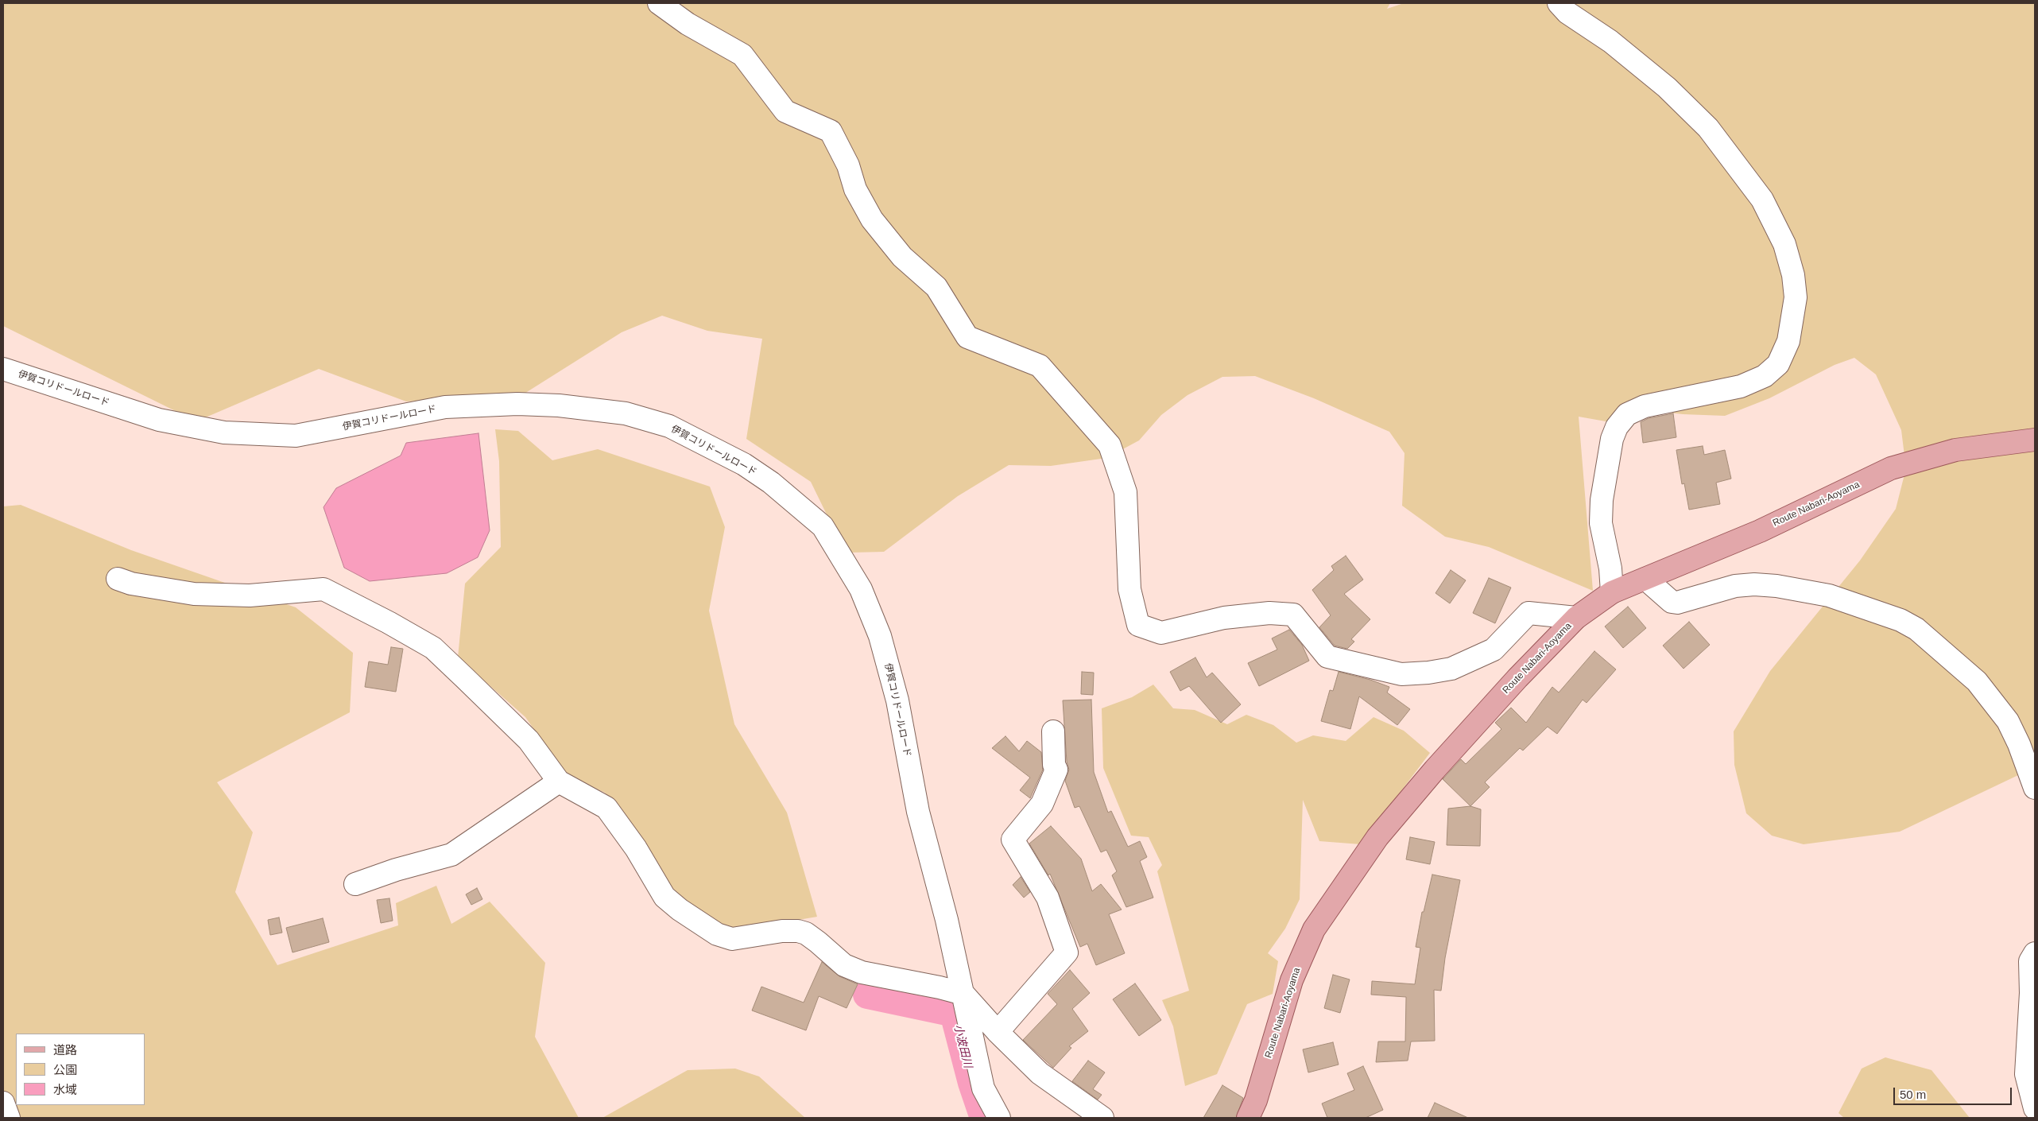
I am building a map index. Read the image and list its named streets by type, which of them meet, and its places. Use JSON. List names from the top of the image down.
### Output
{
  "streets": {
    "main road": ["Route Nabari-Aoyama"],
    "street": ["伊賀コリドールロード"]
  },
  "water": ["小波田川"],
  "legend": ["道路", "公園", "水域"],
  "scale_bar": "50 m"
}
